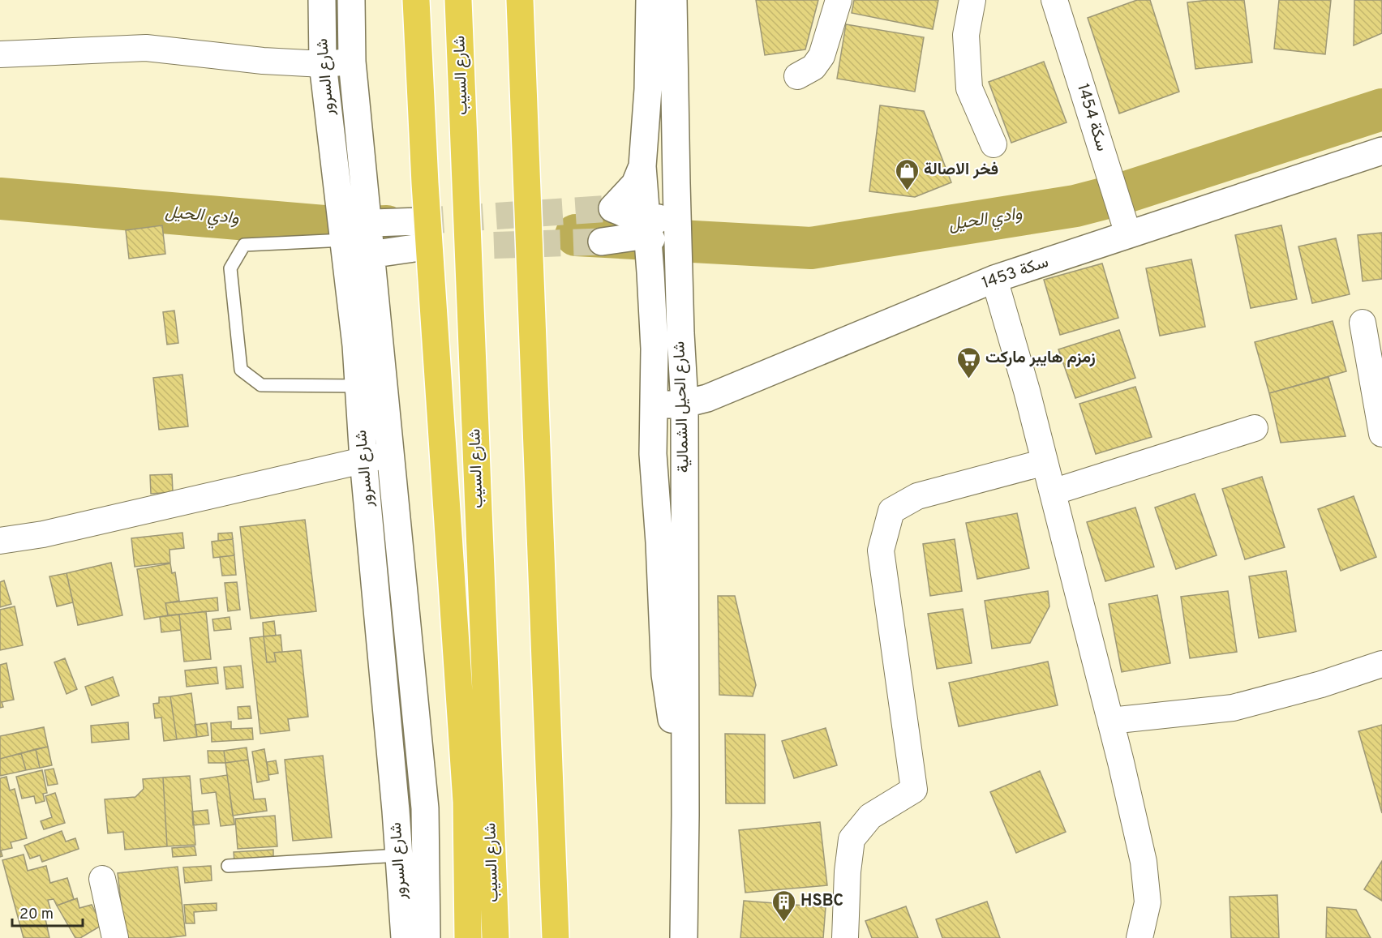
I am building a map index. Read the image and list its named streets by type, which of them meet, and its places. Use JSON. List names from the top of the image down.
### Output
{
  "streets": {
    "highway": ["شارع السيب"],
    "street": [
      "شارع السرور",
      "سكة 1454",
      "سكة 1453",
      "شارع الحيل الشمالية"
    ]
  },
  "crossings": [
    ["سكة 1454", "سكة 1453"],
    ["سكة 1453", "شارع الحيل الشمالية"]
  ],
  "water": ["وادي الحيل"],
  "places": {
    "shop": ["فخر الاصالة"],
    "supermarket": ["زمزم هايبر ماركت"],
    "building": ["HSBC"]
  },
  "scale_bar": "20 m"
}
